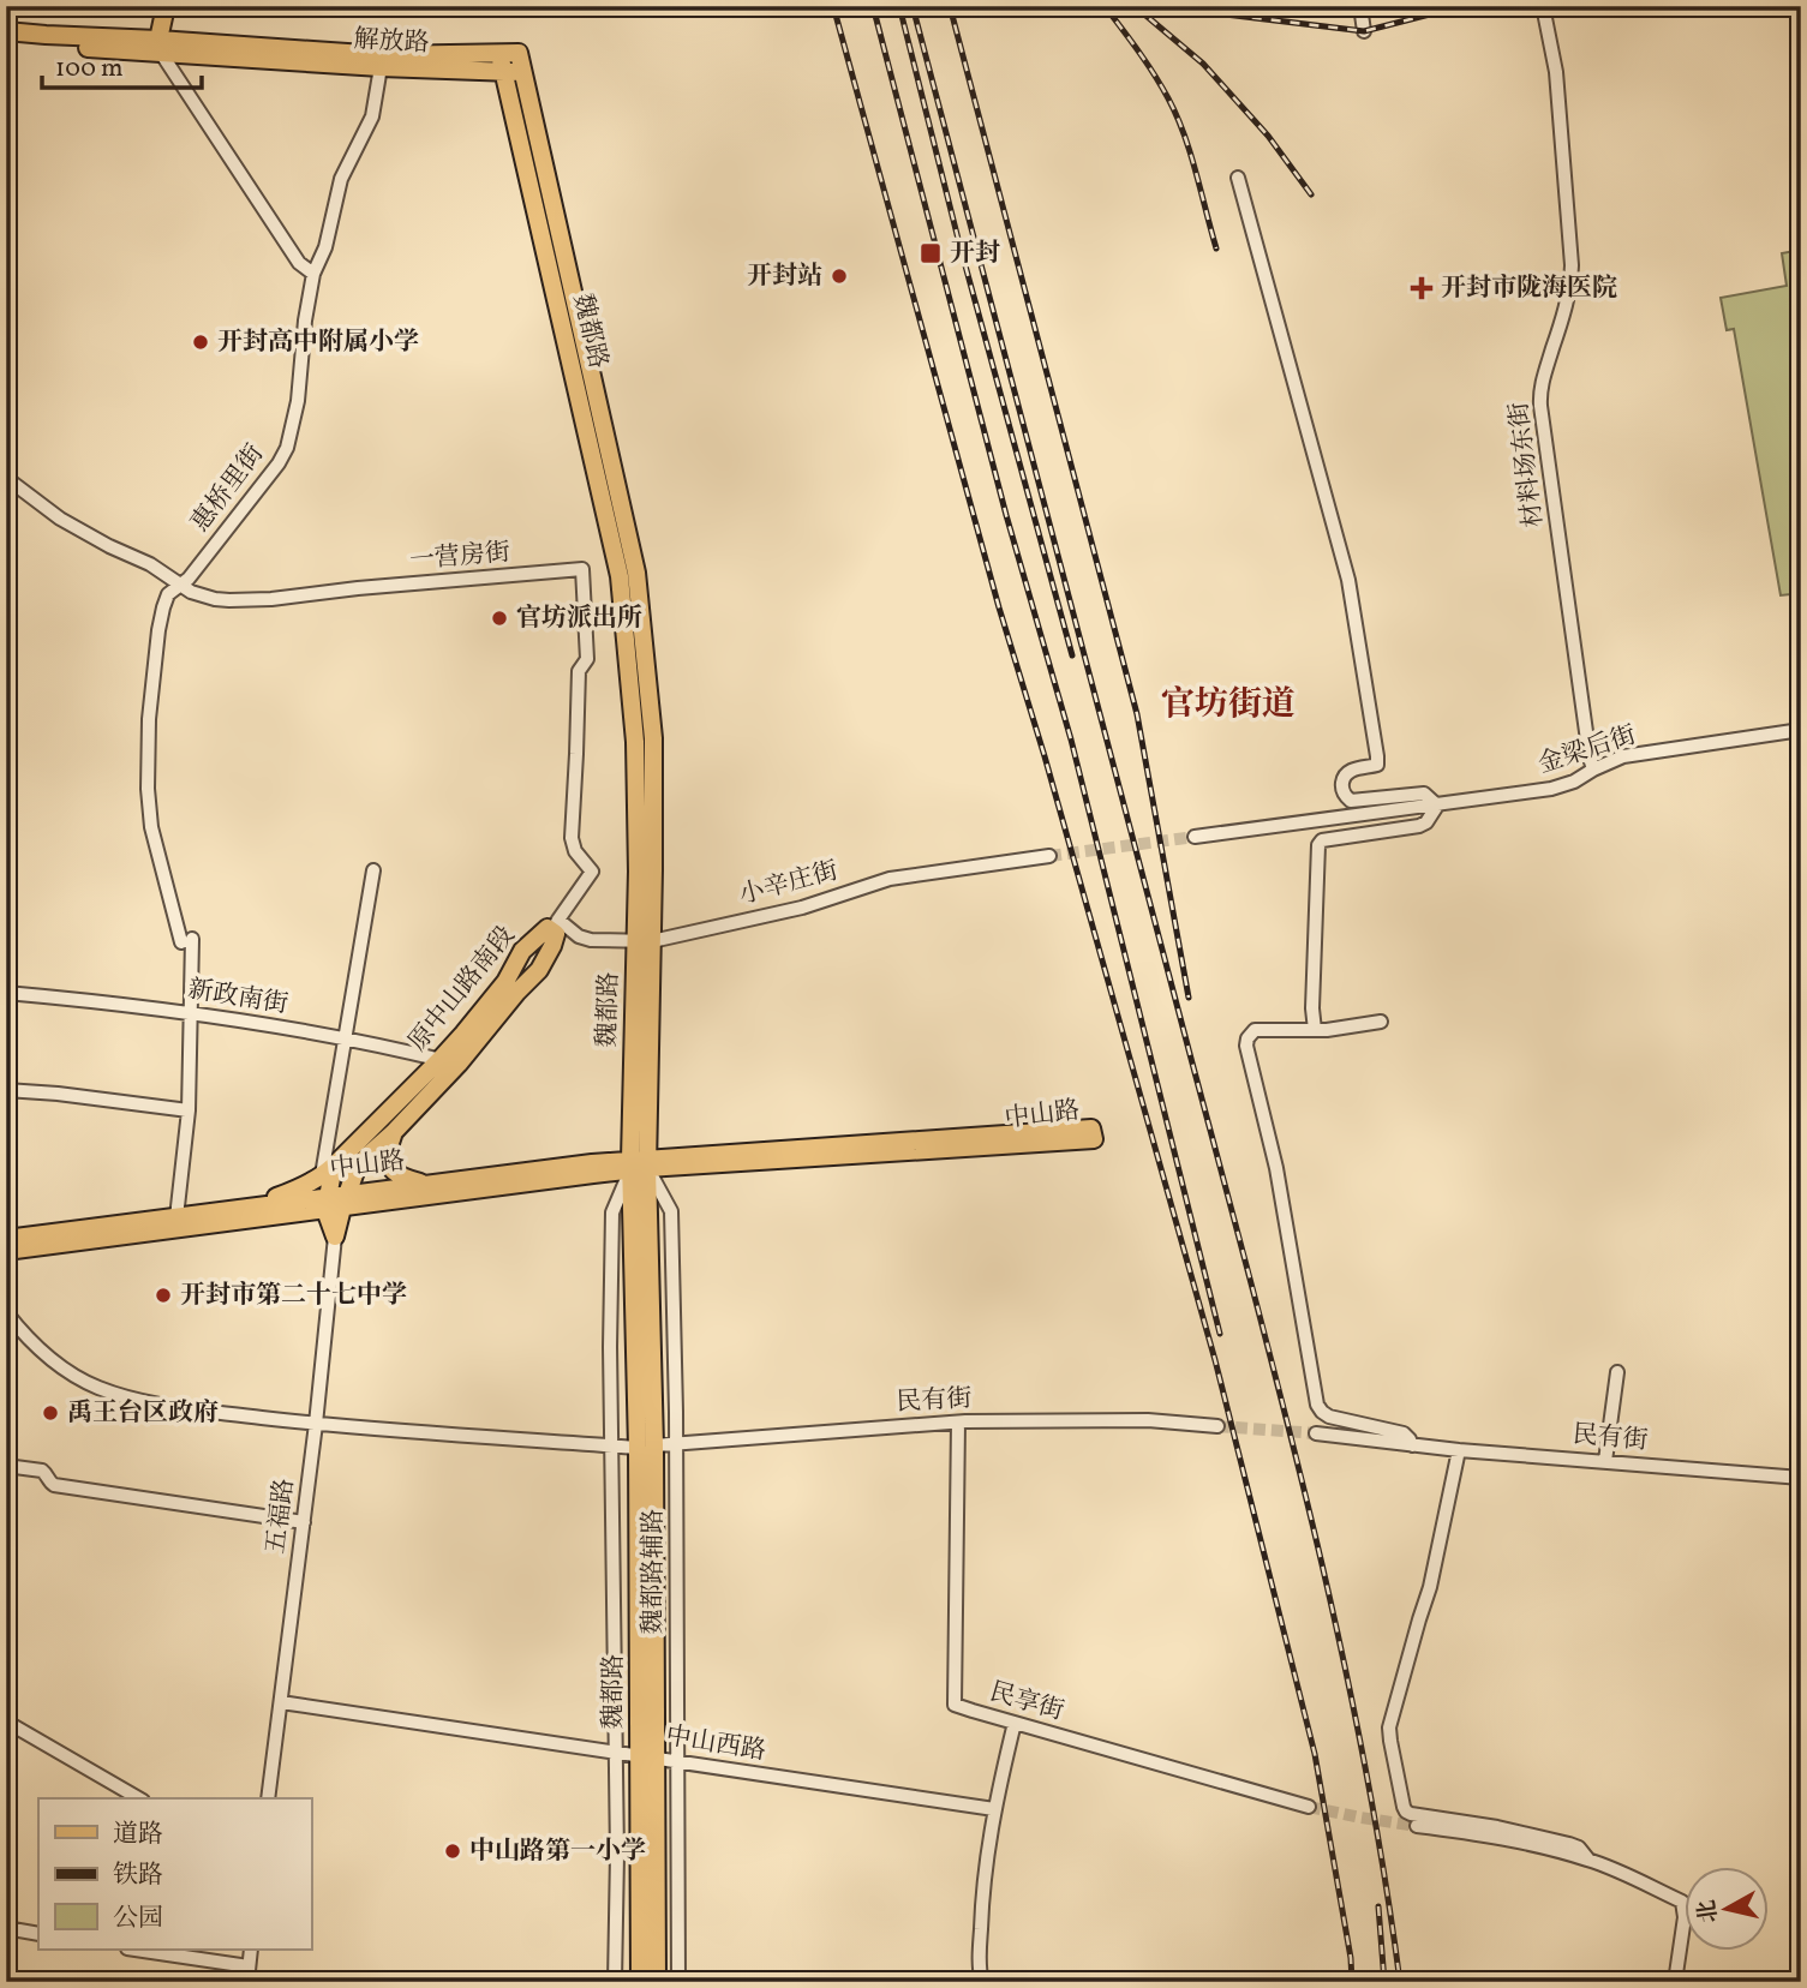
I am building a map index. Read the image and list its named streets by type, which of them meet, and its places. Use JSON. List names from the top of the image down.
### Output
{
  "streets": {
    "main road": [
      "解放路",
      "魏都路",
      "原中山路南段",
      "中山路"
    ],
    "street": [
      "材料场东街",
      "惠桥里街",
      "一营房街",
      "金梁后街",
      "小辛庄街",
      "新政南街",
      "民有街",
      "五福路",
      "魏都路辅路",
      "民享街",
      "中山西路"
    ]
  },
  "crossings": [
    ["解放路", "魏都路"],
    ["解放路", "惠桥里街"],
    ["魏都路", "小辛庄街"],
    ["魏都路", "中山路"],
    ["魏都路", "民有街"],
    ["魏都路", "魏都路辅路"],
    ["魏都路", "中山西路"],
    ["材料场东街", "金梁后街"],
    ["惠桥里街", "一营房街"],
    ["惠桥里街", "新政南街"],
    ["惠桥里街", "中山路"],
    ["一营房街", "小辛庄街"],
    ["一营房街", "原中山路南段"],
    ["小辛庄街", "原中山路南段"],
    ["原中山路南段", "新政南街"],
    ["原中山路南段", "中山路"],
    ["中山路", "魏都路辅路"],
    ["民有街", "五福路"],
    ["民有街", "魏都路辅路"],
    ["民有街", "民享街"],
    ["五福路", "中山西路"],
    ["魏都路辅路", "中山西路"]
  ],
  "districts": ["官坊街道"],
  "places": {
    "transit": ["开封"],
    "other": [
      "开封站",
      "开封高中附属小学",
      "官坊派出所",
      "开封市第二十七中学",
      "禹王台区政府",
      "中山路第一小学"
    ],
    "health": ["开封市陇海医院"]
  },
  "legend": ["道路", "铁路", "公园"],
  "scale_bar": "100 m",
  "north": "left"
}
